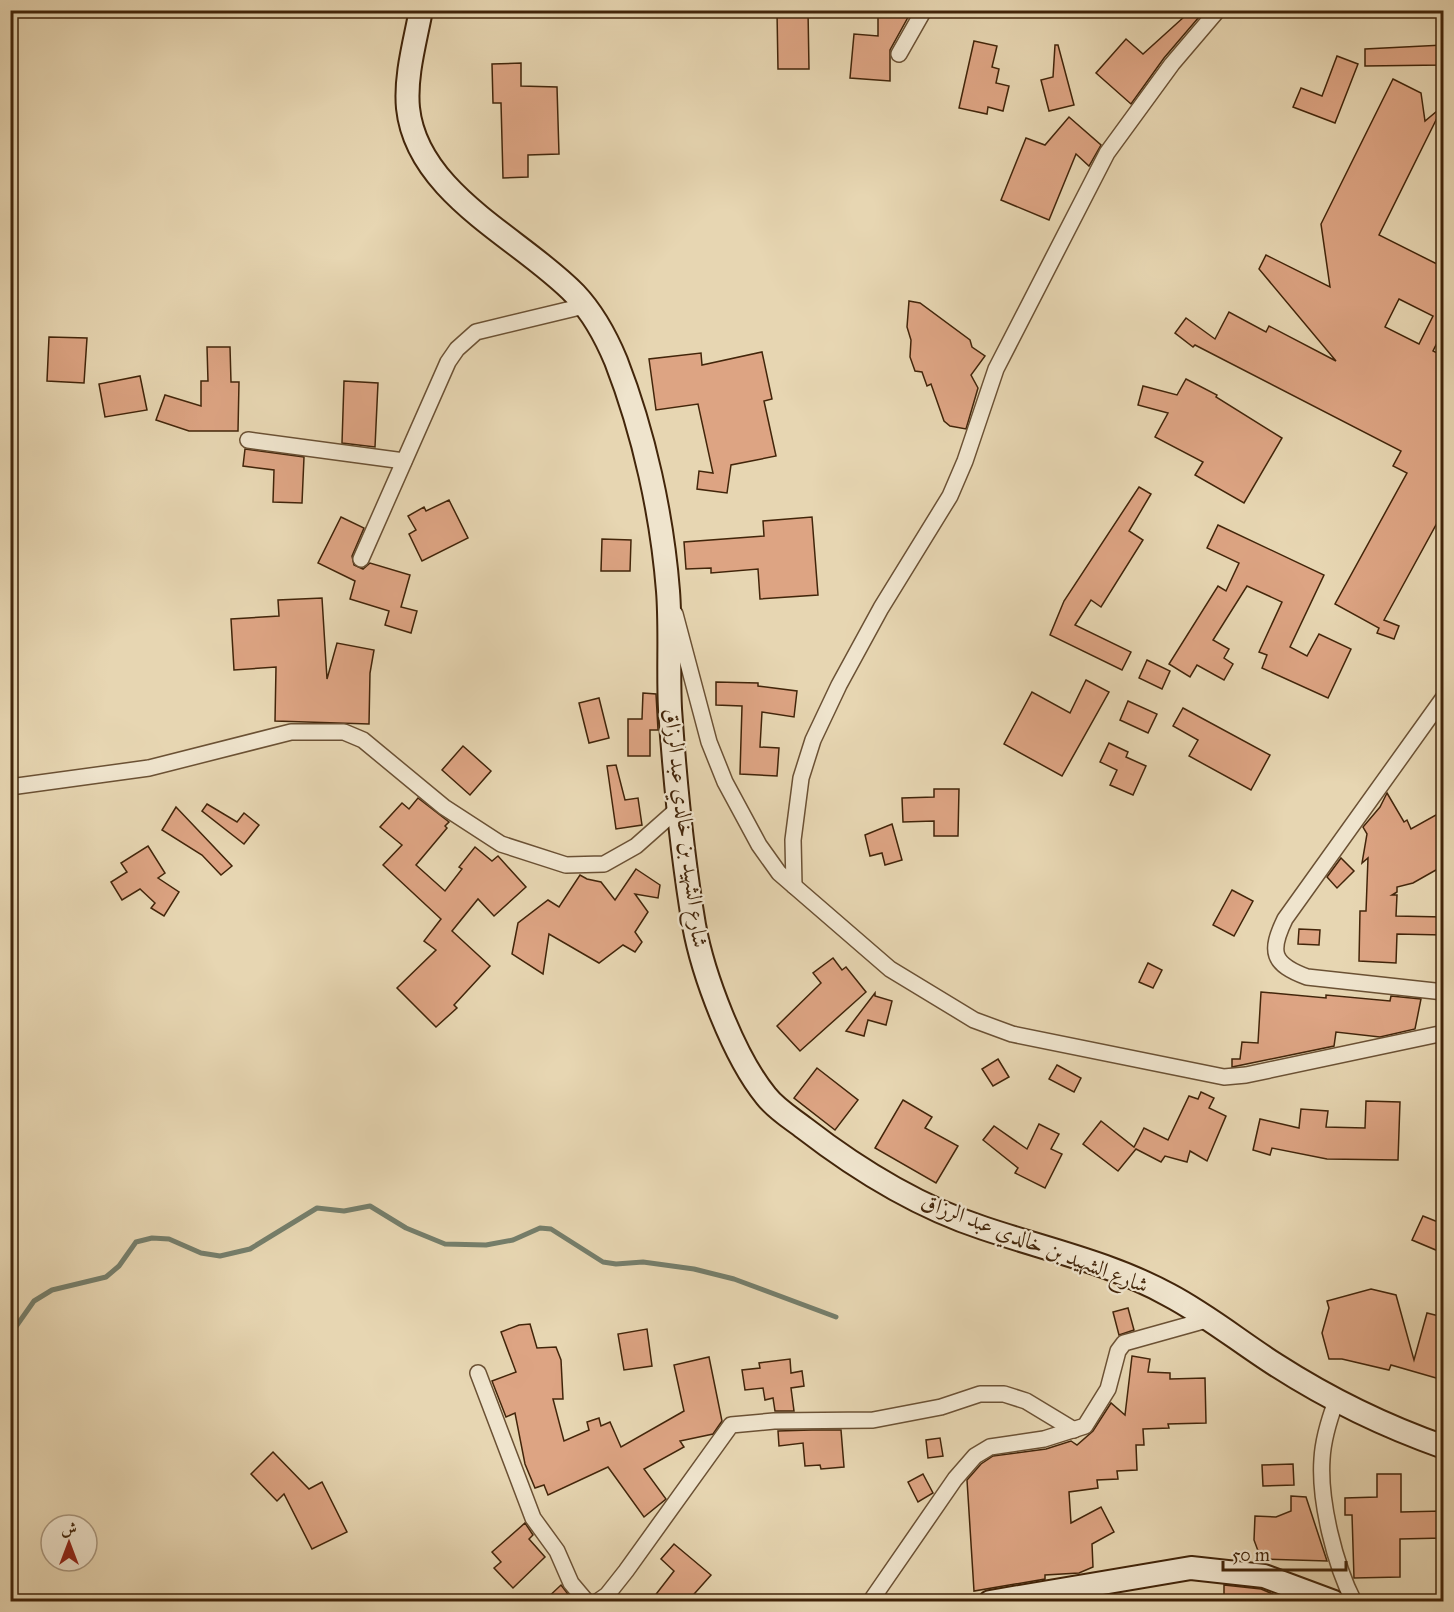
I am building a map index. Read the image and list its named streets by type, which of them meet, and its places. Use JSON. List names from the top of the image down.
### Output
{
  "streets": {
    "main road": ["شارع الشهيد بن خالدي عبد الرزاق"]
  },
  "scale_bar": "50 m",
  "north": "top"
}
